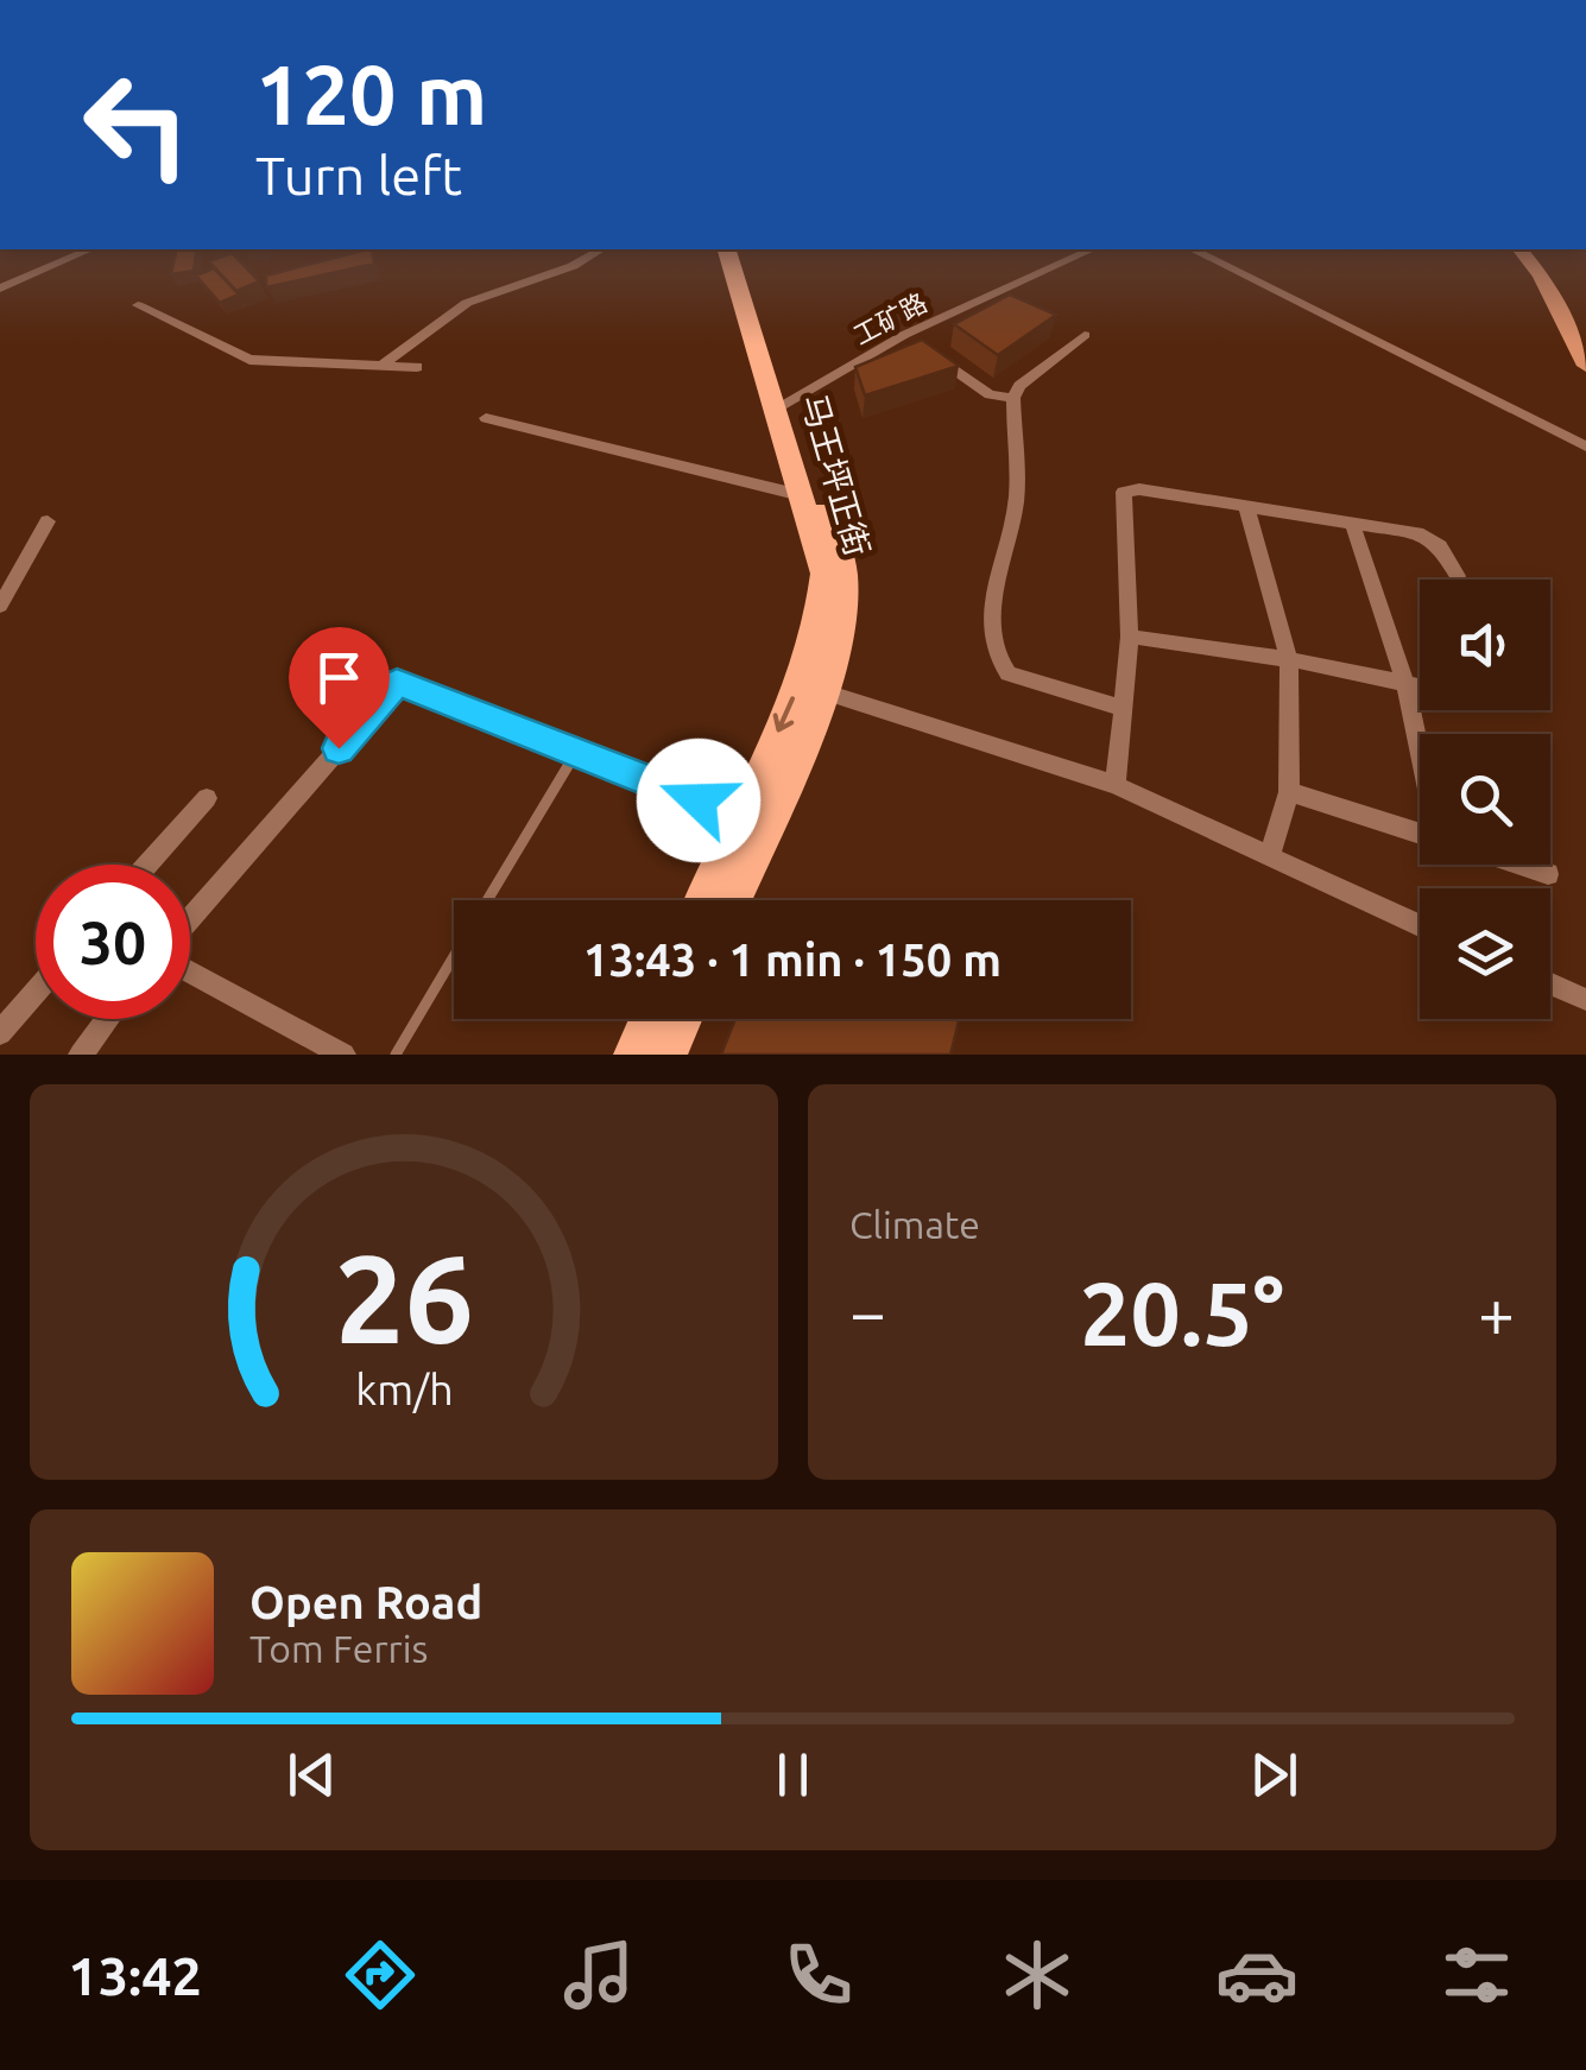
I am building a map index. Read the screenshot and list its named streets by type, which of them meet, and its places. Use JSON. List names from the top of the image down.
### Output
{
  "streets": {
    "main road": ["马王坪正街"],
    "street": ["工矿路"]
  },
  "crossings": [
    ["工矿路", "马王坪正街"]
  ],
  "page": {
    "turn": ["120 m", "Turn left"],
    "limit": "30",
    "trip": "13:43 · 1 min · 150 m",
    "tile": "Climate",
    "heat": ["−", "20.5°", "+"],
    "song": ["Open Road", "Tom Ferris"],
    "tabs": "13:42",
    "gauge": ["26", "km/h"]
  }
}
